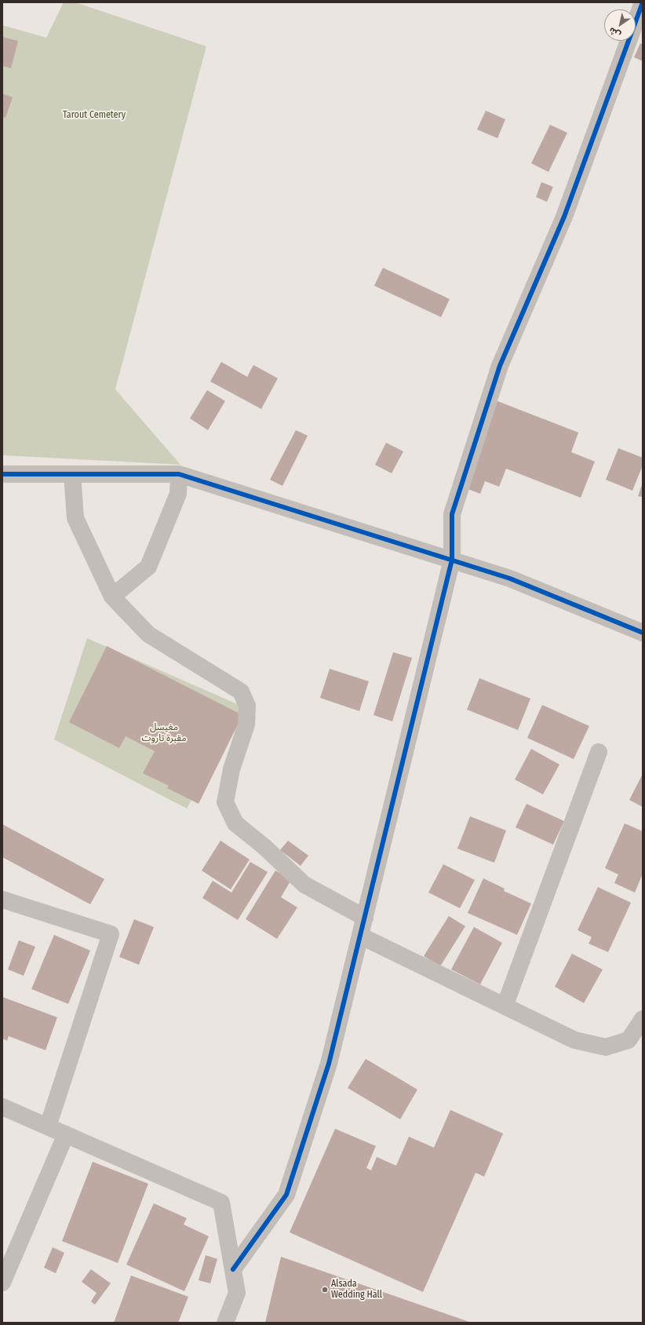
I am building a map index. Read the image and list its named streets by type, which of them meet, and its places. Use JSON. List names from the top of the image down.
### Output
{
  "parks": ["Tarout Cemetery", "مغيسل مقبرة تاروت"],
  "places": ["Alsada Wedding Hall"],
  "north": "bottom left"
}
